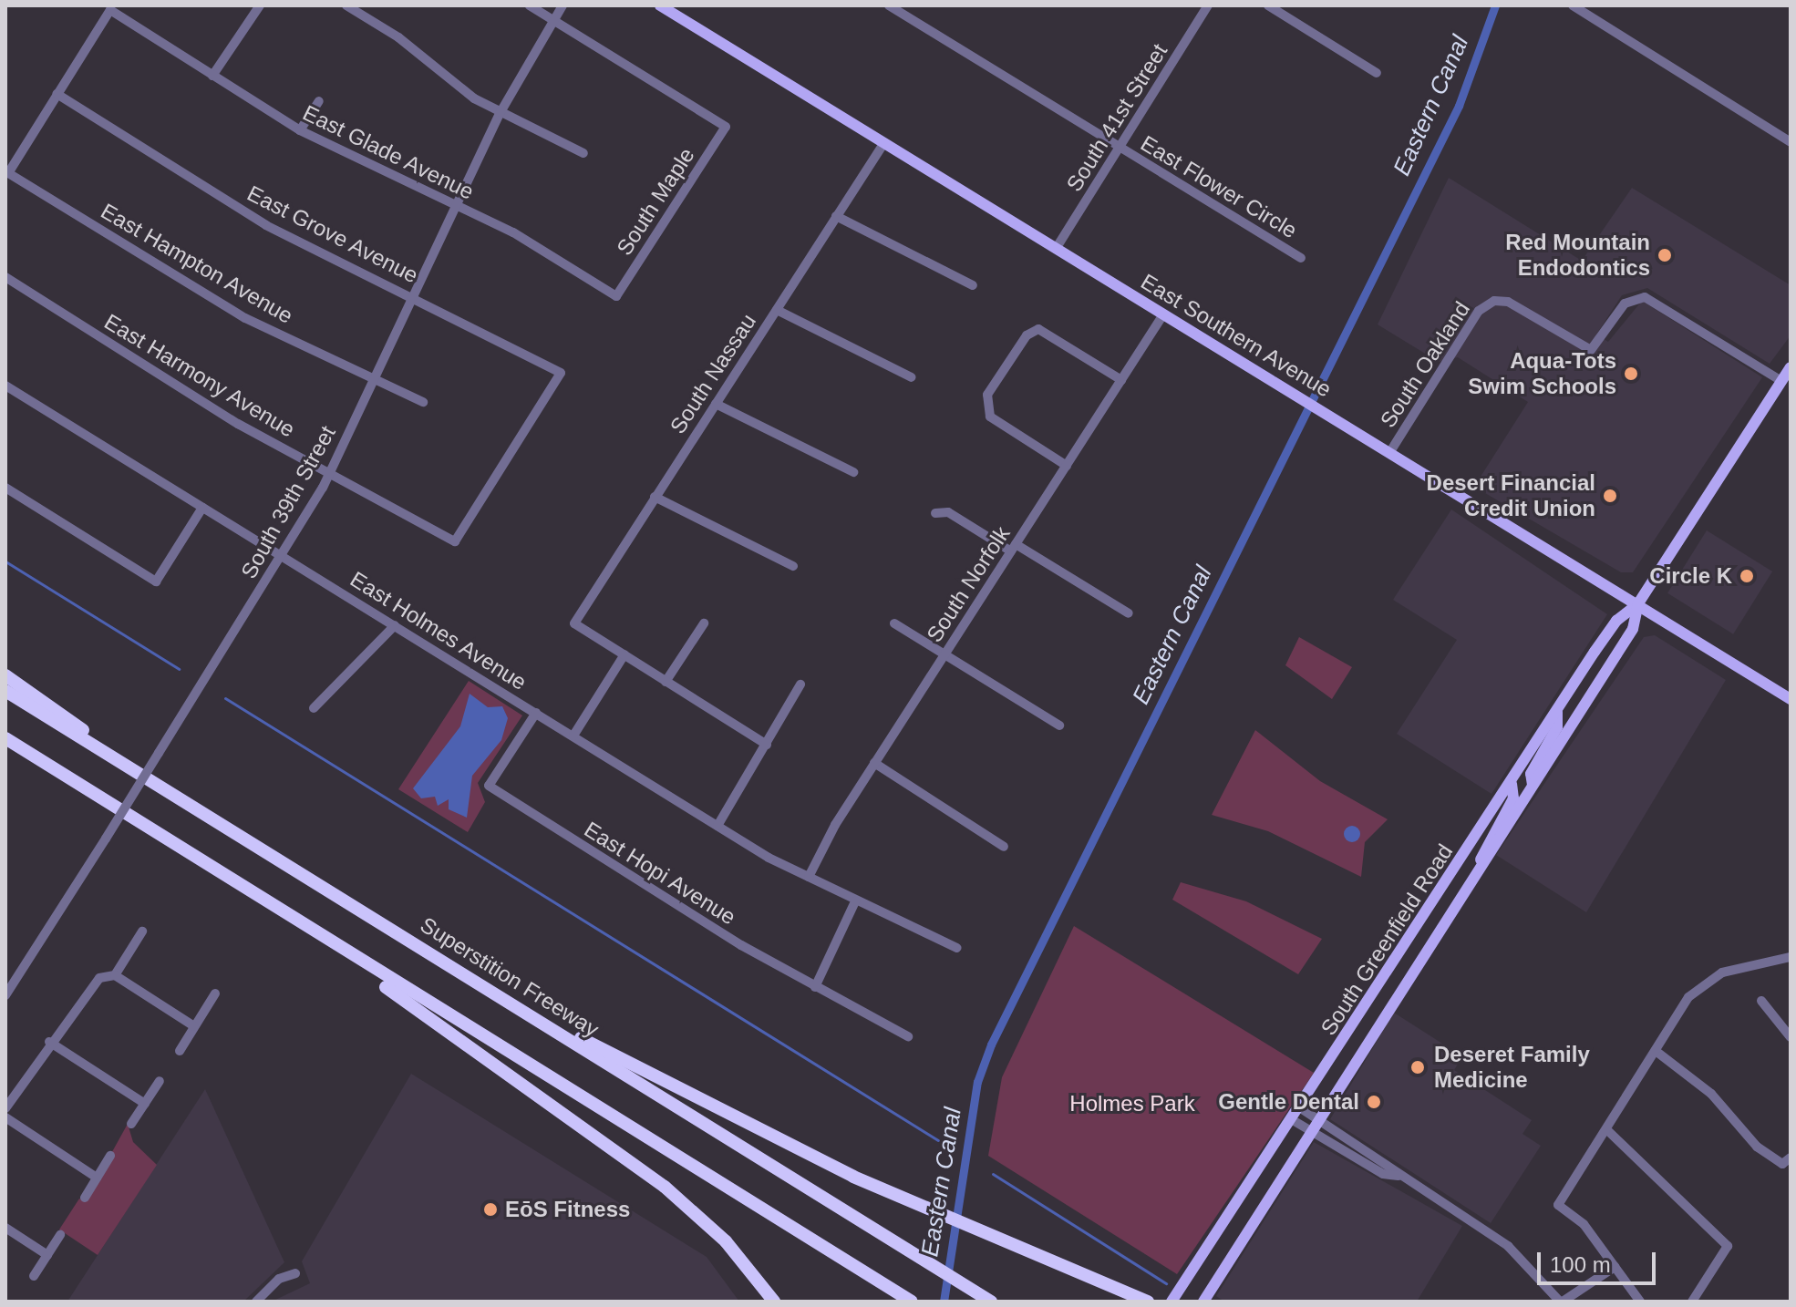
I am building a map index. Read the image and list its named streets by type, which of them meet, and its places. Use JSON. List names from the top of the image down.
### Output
{
  "streets": {
    "highway": ["Superstition Freeway"],
    "main road": ["East Southern Avenue", "South Greenfield Road"],
    "street": [
      "South 41st Street",
      "East Glade Avenue",
      "East Flower Circle",
      "South Maple",
      "East Grove Avenue",
      "East Hampton Avenue",
      "South Oakland",
      "South Nassau",
      "East Harmony Avenue",
      "South 39th Street",
      "South Norfolk",
      "East Holmes Avenue",
      "East Hopi Avenue"
    ]
  },
  "crossings": [
    ["South 41st Street", "East Flower Circle"],
    ["South 41st Street", "East Southern Avenue"],
    ["East Glade Avenue", "South Maple"],
    ["East Glade Avenue", "East Grove Avenue"],
    ["East Glade Avenue", "South 39th Street"],
    ["South Maple", "South 39th Street"],
    ["East Grove Avenue", "East Harmony Avenue"],
    ["East Grove Avenue", "South 39th Street"],
    ["East Hampton Avenue", "South 39th Street"],
    ["East Southern Avenue", "South Oakland"],
    ["East Southern Avenue", "South Nassau"],
    ["East Southern Avenue", "South Norfolk"],
    ["East Southern Avenue", "South Greenfield Road"],
    ["South Oakland", "South Greenfield Road"],
    ["East Harmony Avenue", "South 39th Street"],
    ["South 39th Street", "East Holmes Avenue"],
    ["South Norfolk", "East Holmes Avenue"],
    ["East Holmes Avenue", "East Hopi Avenue"]
  ],
  "water": ["Eastern Canal"],
  "parks": ["Holmes Park"],
  "places": [
    "Red Mountain Endodontics",
    "Aqua-Tots Swim Schools",
    "Desert Financial Credit Union",
    "Circle K",
    "Deseret Family Medicine",
    "Gentle Dental",
    "EōS Fitness"
  ],
  "scale_bar": "100 m"
}
